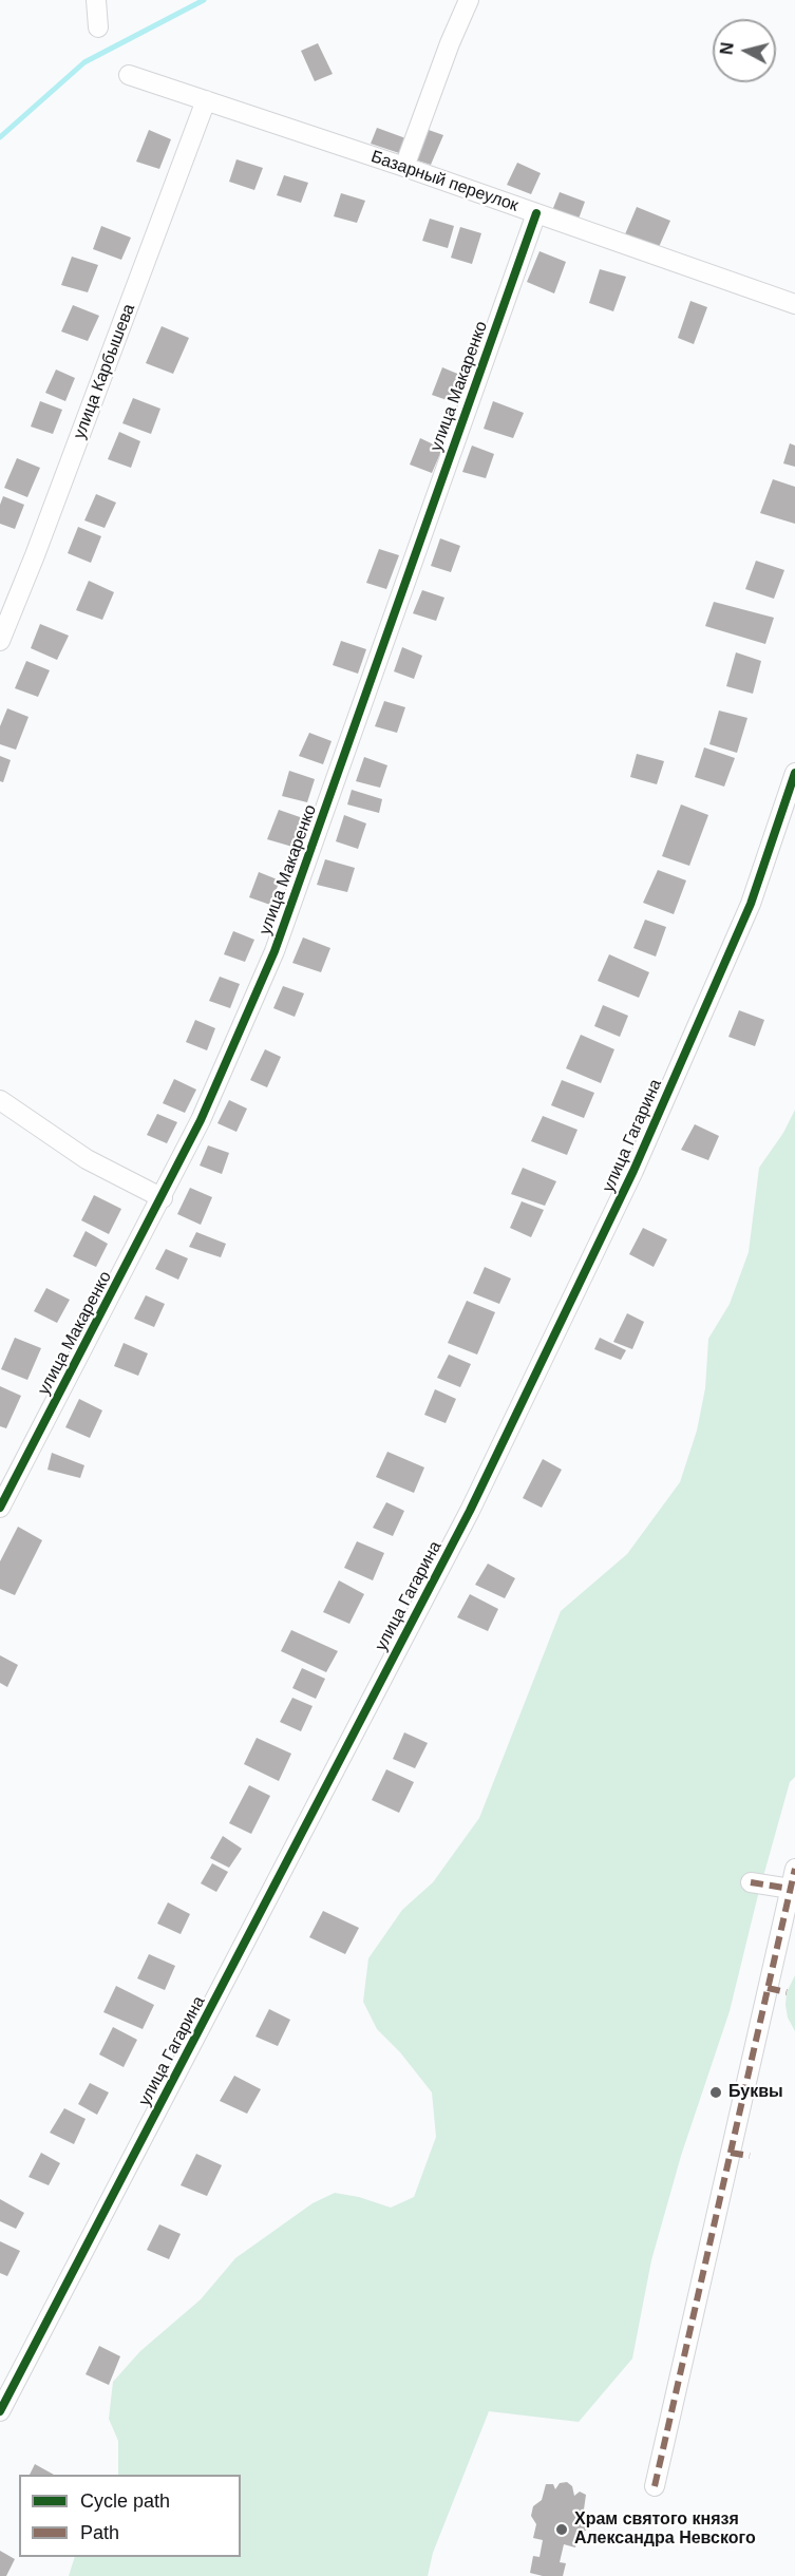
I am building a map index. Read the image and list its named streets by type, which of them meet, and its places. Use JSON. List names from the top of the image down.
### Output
{
  "streets": {
    "street": [
      "Базарный переулок",
      "улица Карбышева",
      "улица Макаренко",
      "улица Гагарина"
    ]
  },
  "crossings": [
    ["Базарный переулок", "улица Карбышева"],
    ["Базарный переулок", "улица Макаренко"]
  ],
  "places": ["Буквы", "Храм святого князя Александра Невского"],
  "legend": ["Cycle path", "Path"],
  "north": "left"
}
